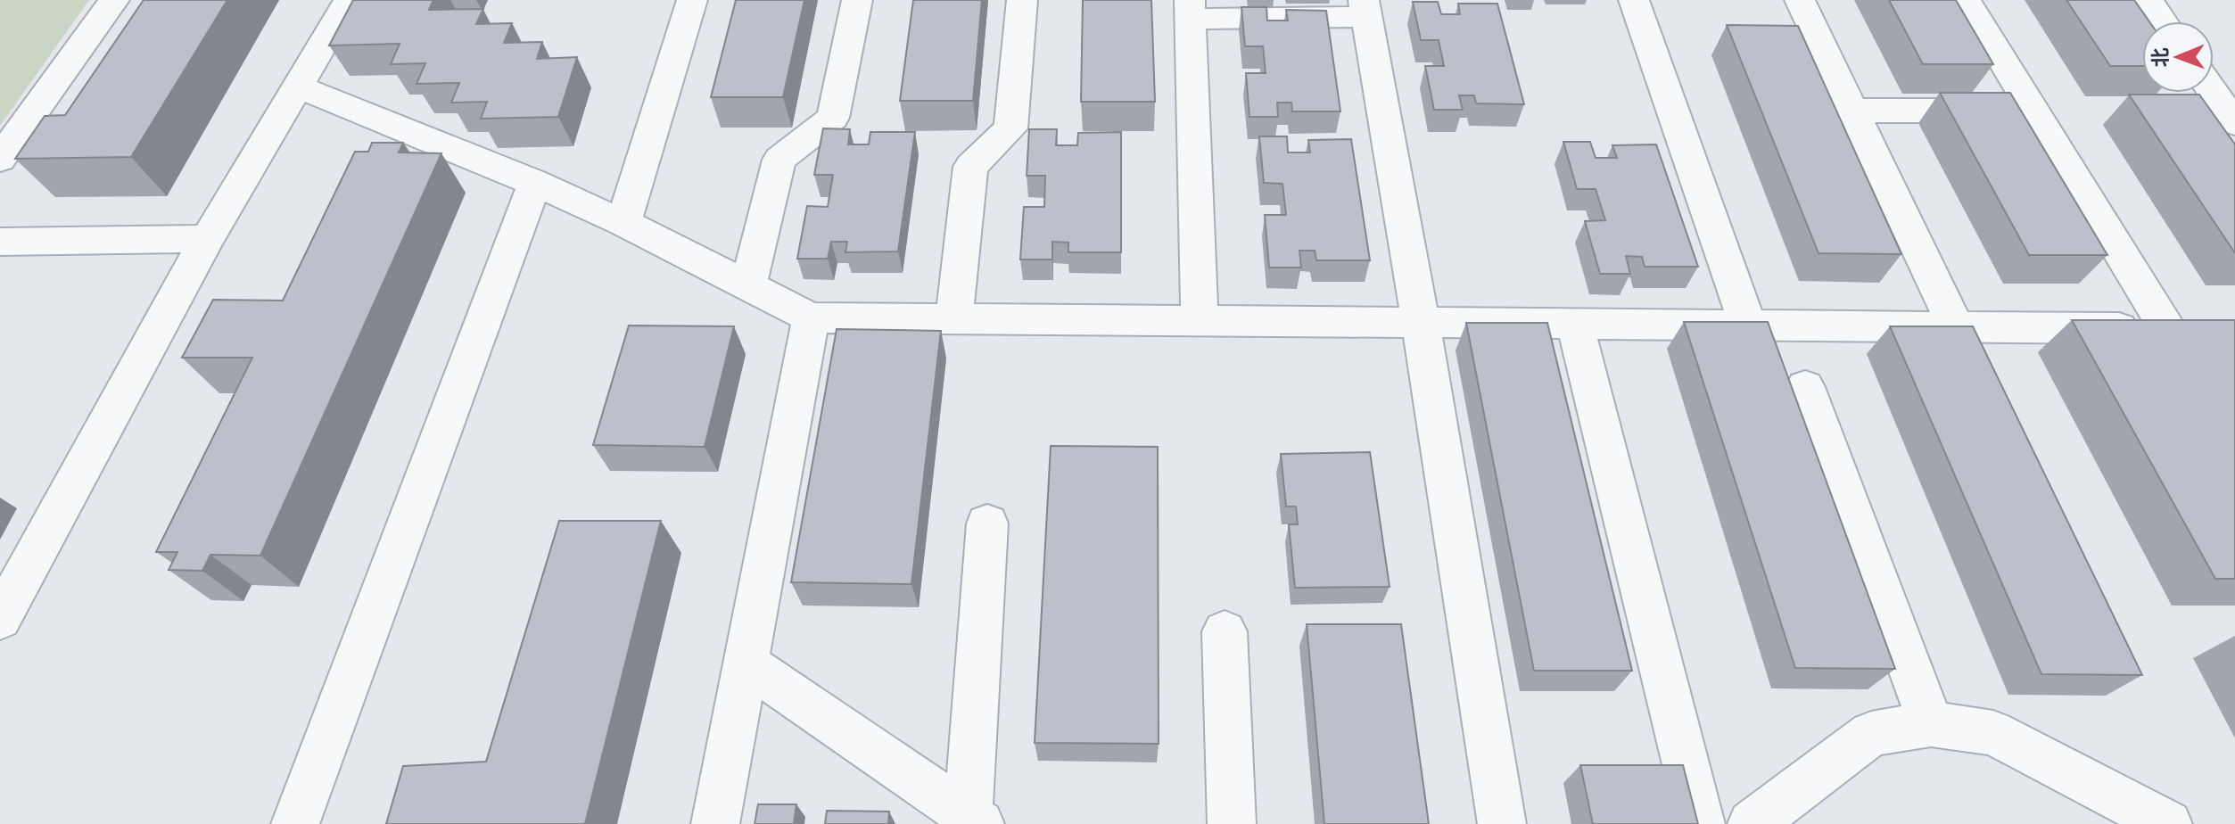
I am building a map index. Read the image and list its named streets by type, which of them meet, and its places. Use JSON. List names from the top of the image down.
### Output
{
  "north": "left"
}
